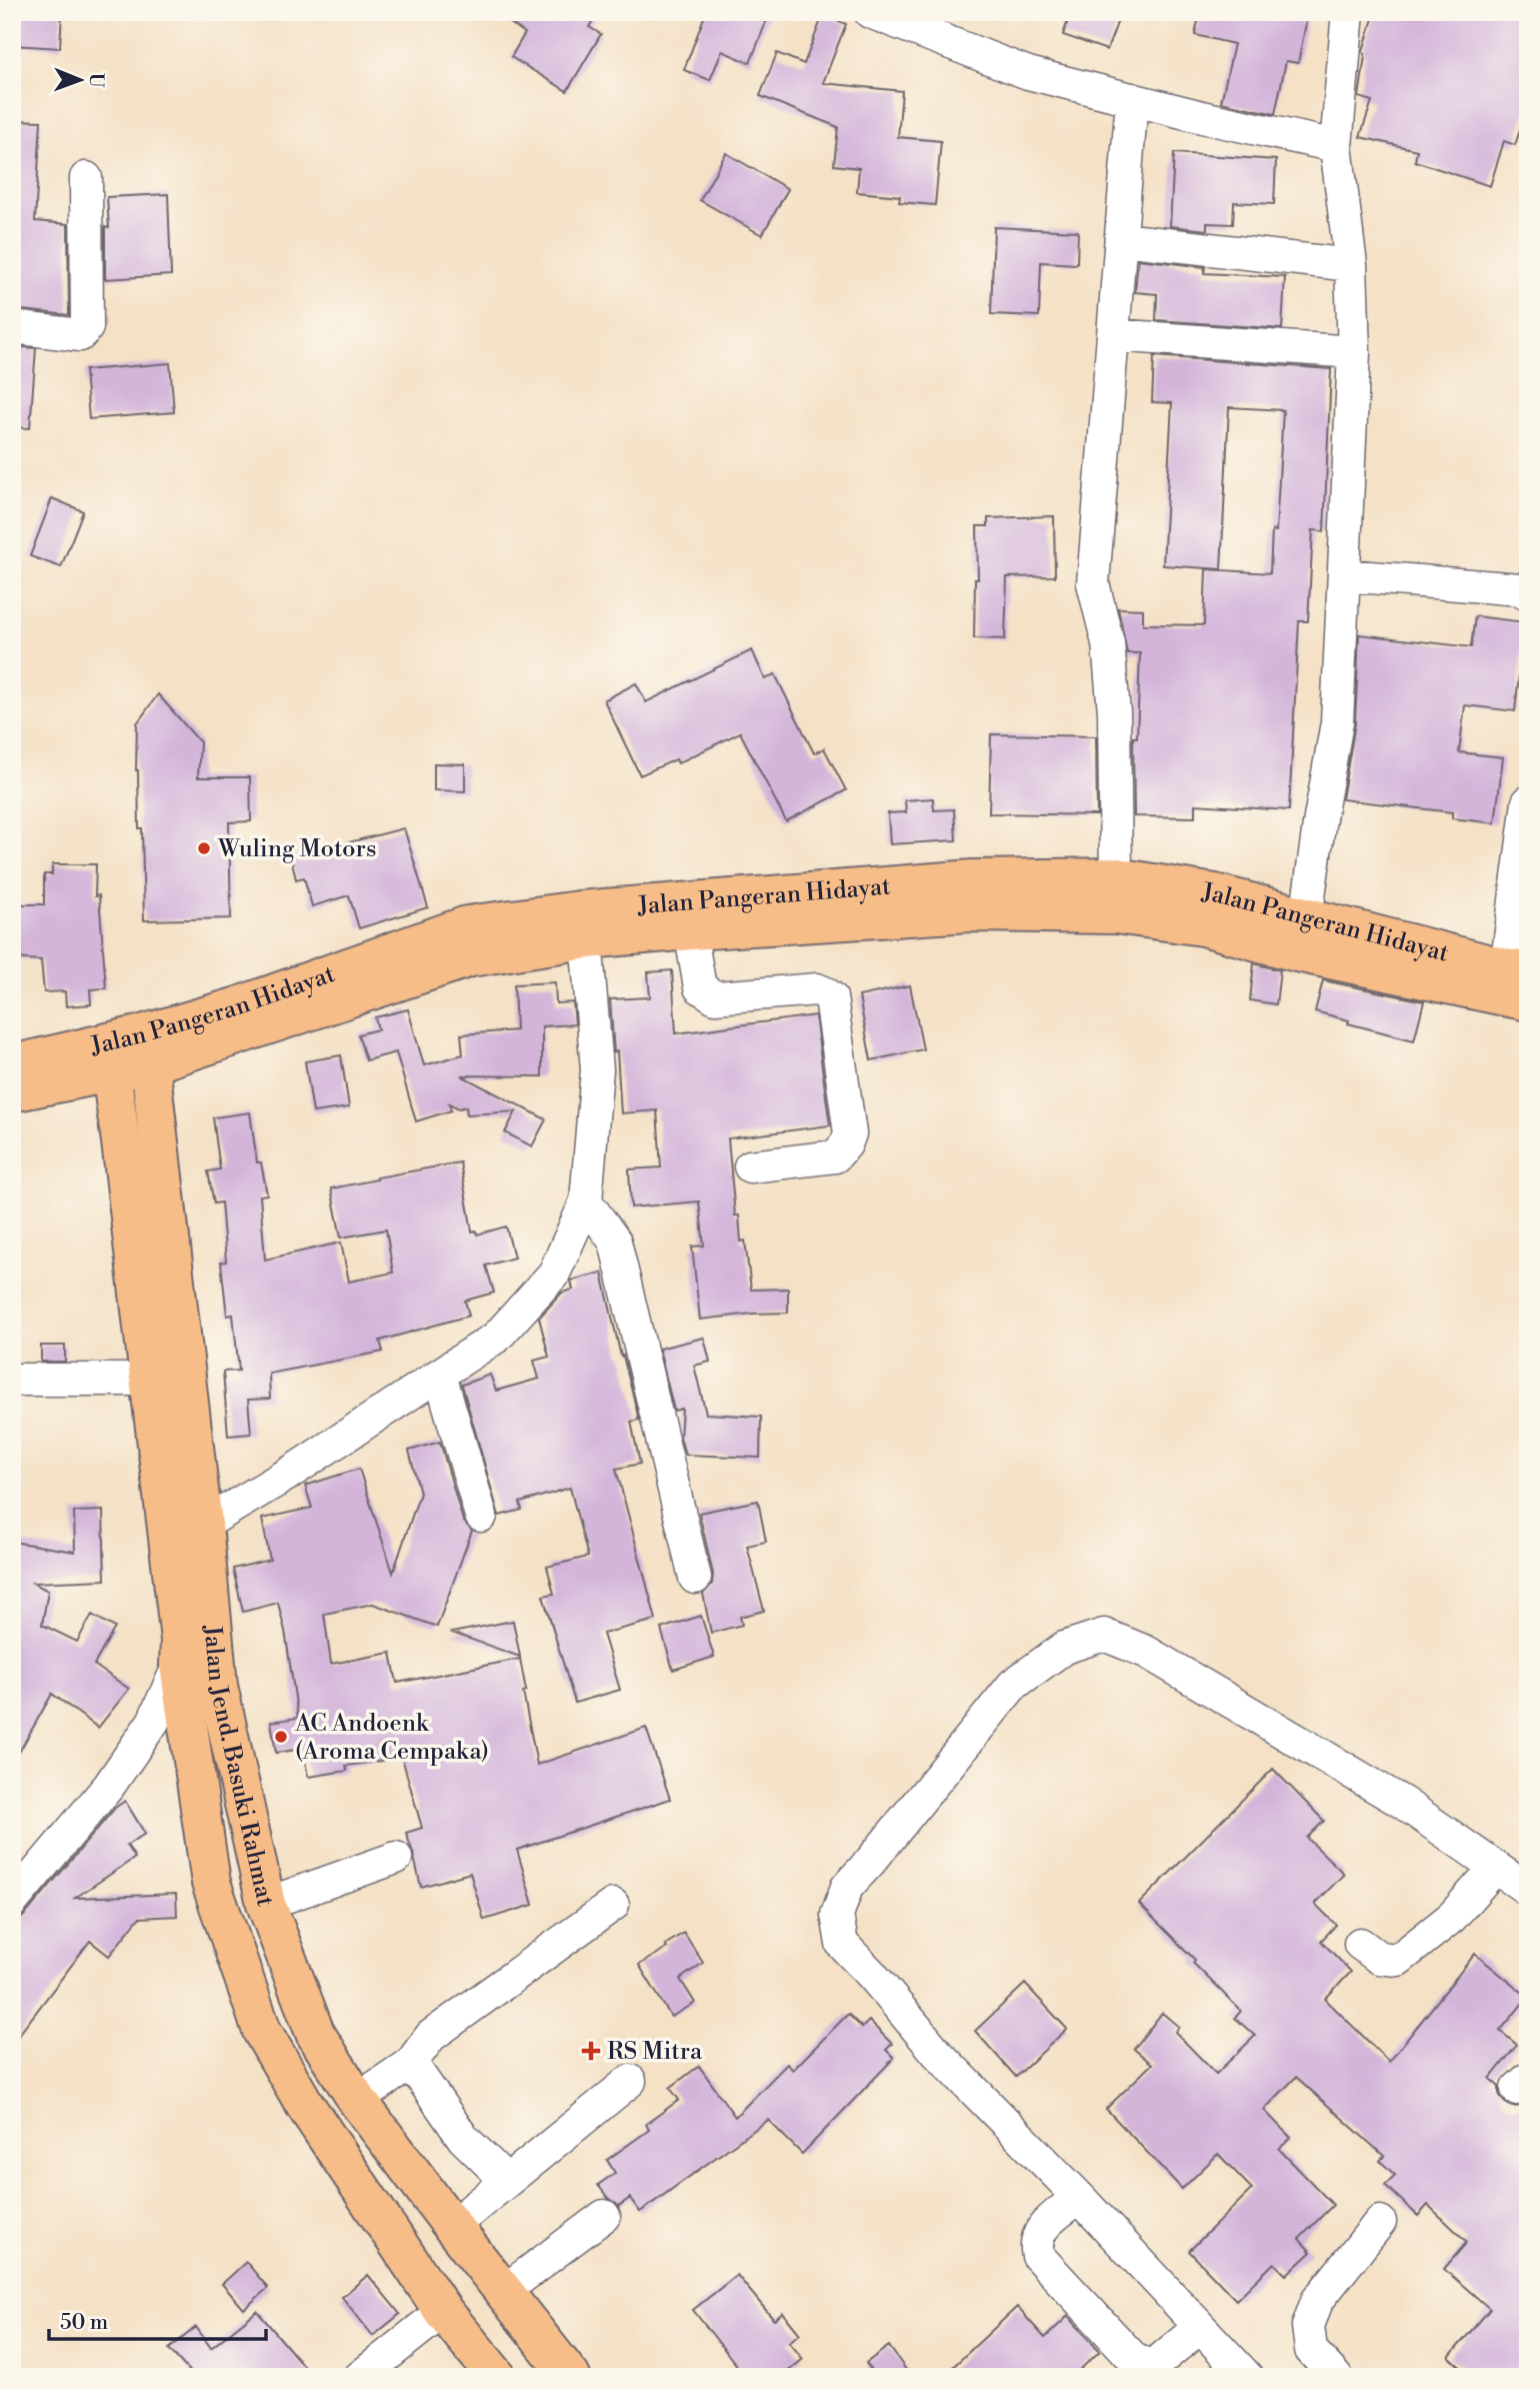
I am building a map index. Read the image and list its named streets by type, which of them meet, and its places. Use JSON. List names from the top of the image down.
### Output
{
  "streets": {
    "main road": ["Jalan Pangeran Hidayat", "Jalan Jend. Basuki Rahmat"]
  },
  "crossings": [
    ["Jalan Pangeran Hidayat", "Jalan Jend. Basuki Rahmat"]
  ],
  "places": {
    "other": ["Wuling Motors", "AC Andoenk (Aroma Cempaka)"],
    "health": ["RS Mitra"]
  },
  "scale_bar": "50 m",
  "north": "right"
}
